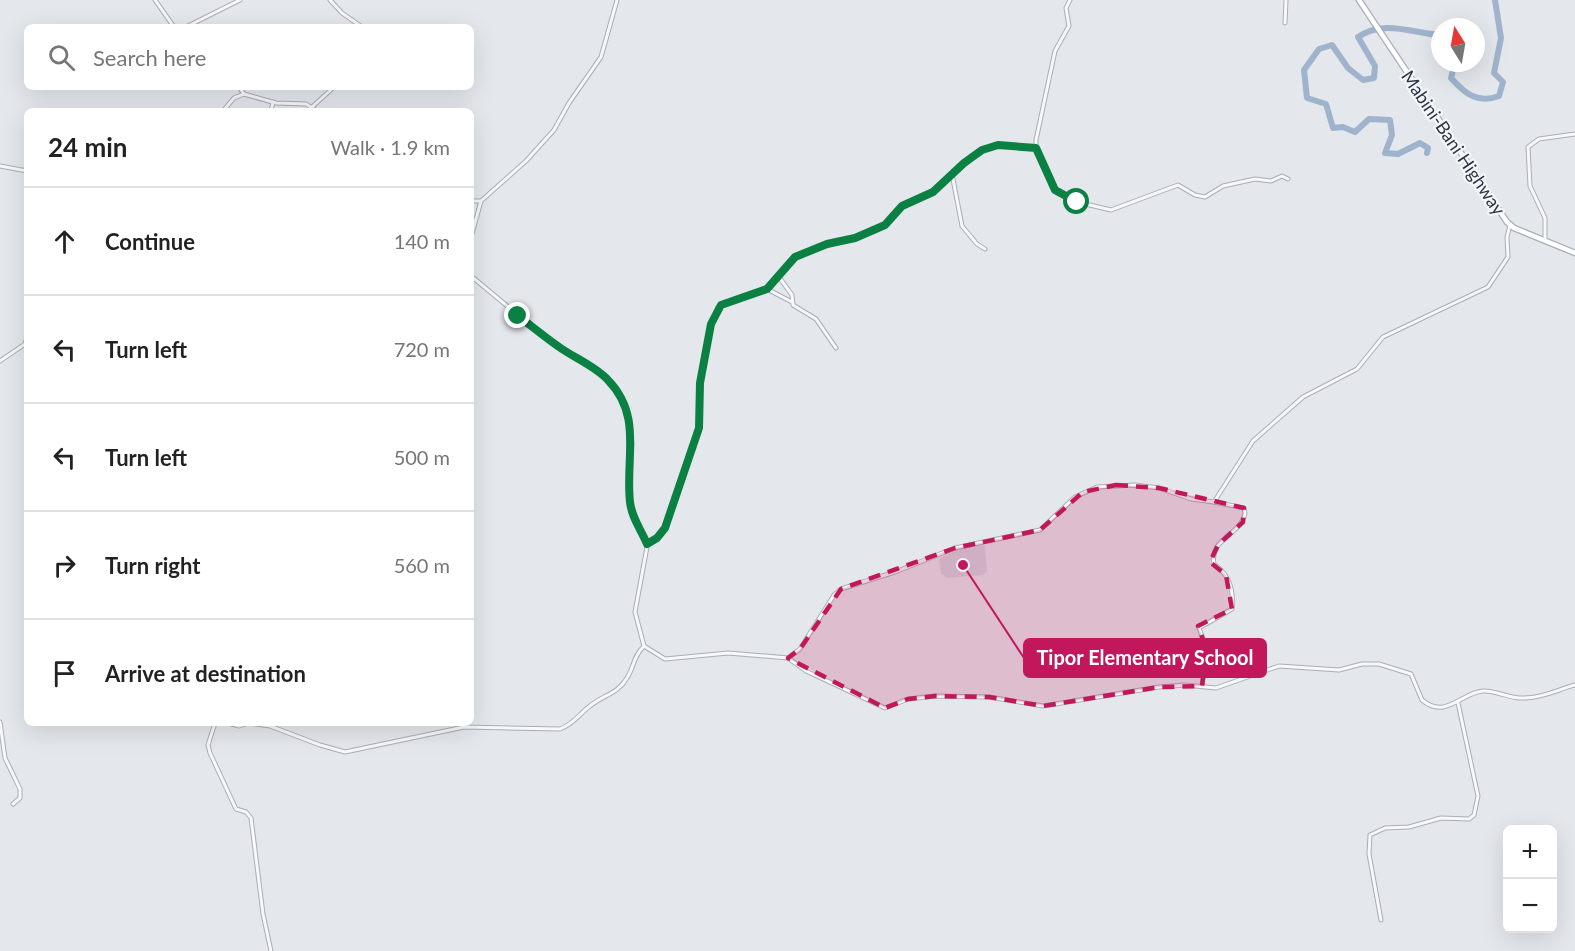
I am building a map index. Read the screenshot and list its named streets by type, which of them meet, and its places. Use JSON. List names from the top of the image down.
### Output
{
  "streets": {
    "main road": ["Mabini-Bani Highway"]
  },
  "places": ["Tipor Elementary School"],
  "north": "top",
  "page": {
    "search": "Search here",
    "heading": ["24 min", "Walk · 1.9 km"],
    "list": [
      ["Continue", "140 m"],
      ["Turn left", "720 m"],
      ["Turn left", "500 m"],
      ["Turn right", "560 m"],
      "Arrive at destination"
    ],
    "map_buttons": ["+", "−"]
  }
}
